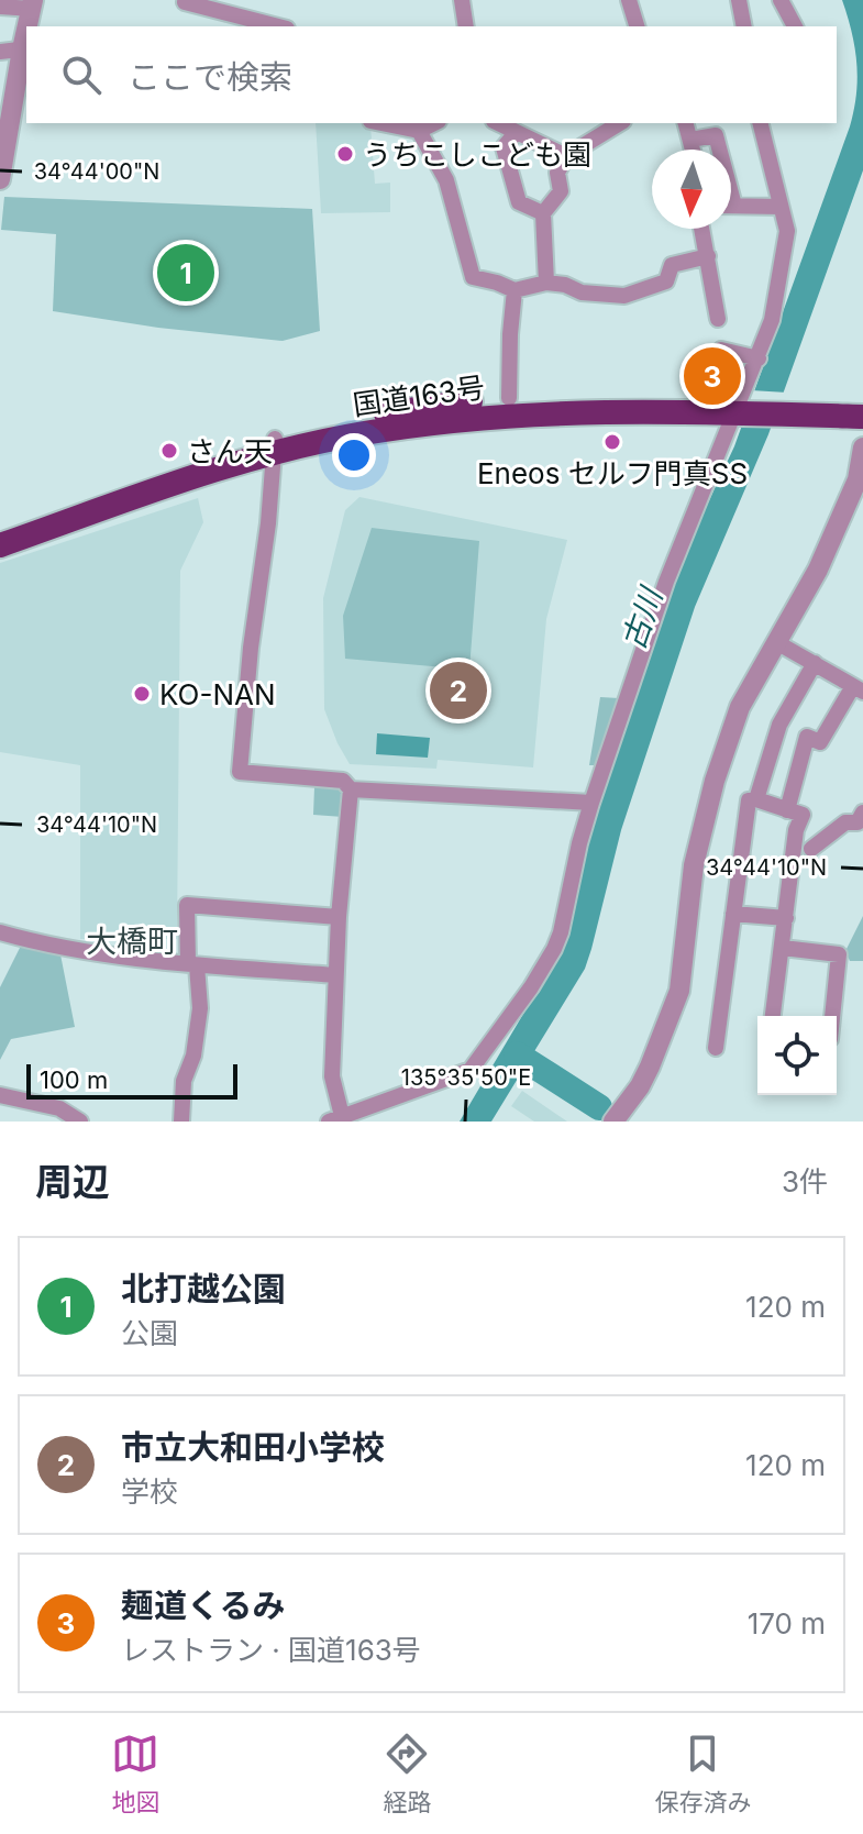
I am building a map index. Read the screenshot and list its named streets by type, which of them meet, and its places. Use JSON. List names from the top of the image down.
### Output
{
  "streets": {
    "highway": ["国道163号"]
  },
  "districts": ["大橋町"],
  "water": ["古川"],
  "places": [
    "うちこしこども園",
    "Eneos セルフ門真SS",
    "さん天",
    "KO-NAN"
  ],
  "scale_bar": "100 m",
  "north": "bottom",
  "page": {
    "search": "ここで検索",
    "pins": ["1", "3", "2"],
    "scale": "100 m",
    "heading": ["周辺", "3件"],
    "list": [
      {
        "mark": "1",
        "name": "北打越公園",
        "note": "公園",
        "value": "120 m"
      },
      {
        "mark": "2",
        "name": "市立大和田小学校",
        "note": "学校",
        "value": "120 m"
      },
      {
        "mark": "3",
        "name": "麺道くるみ",
        "note": "レストラン · 国道163号",
        "value": "170 m"
      }
    ],
    "nav": ["地図", "経路", "保存済み"]
  },
  "coordinates": ["34°44'00\"N", "34°44'10\"N", "135°35'50\"E"]
}
